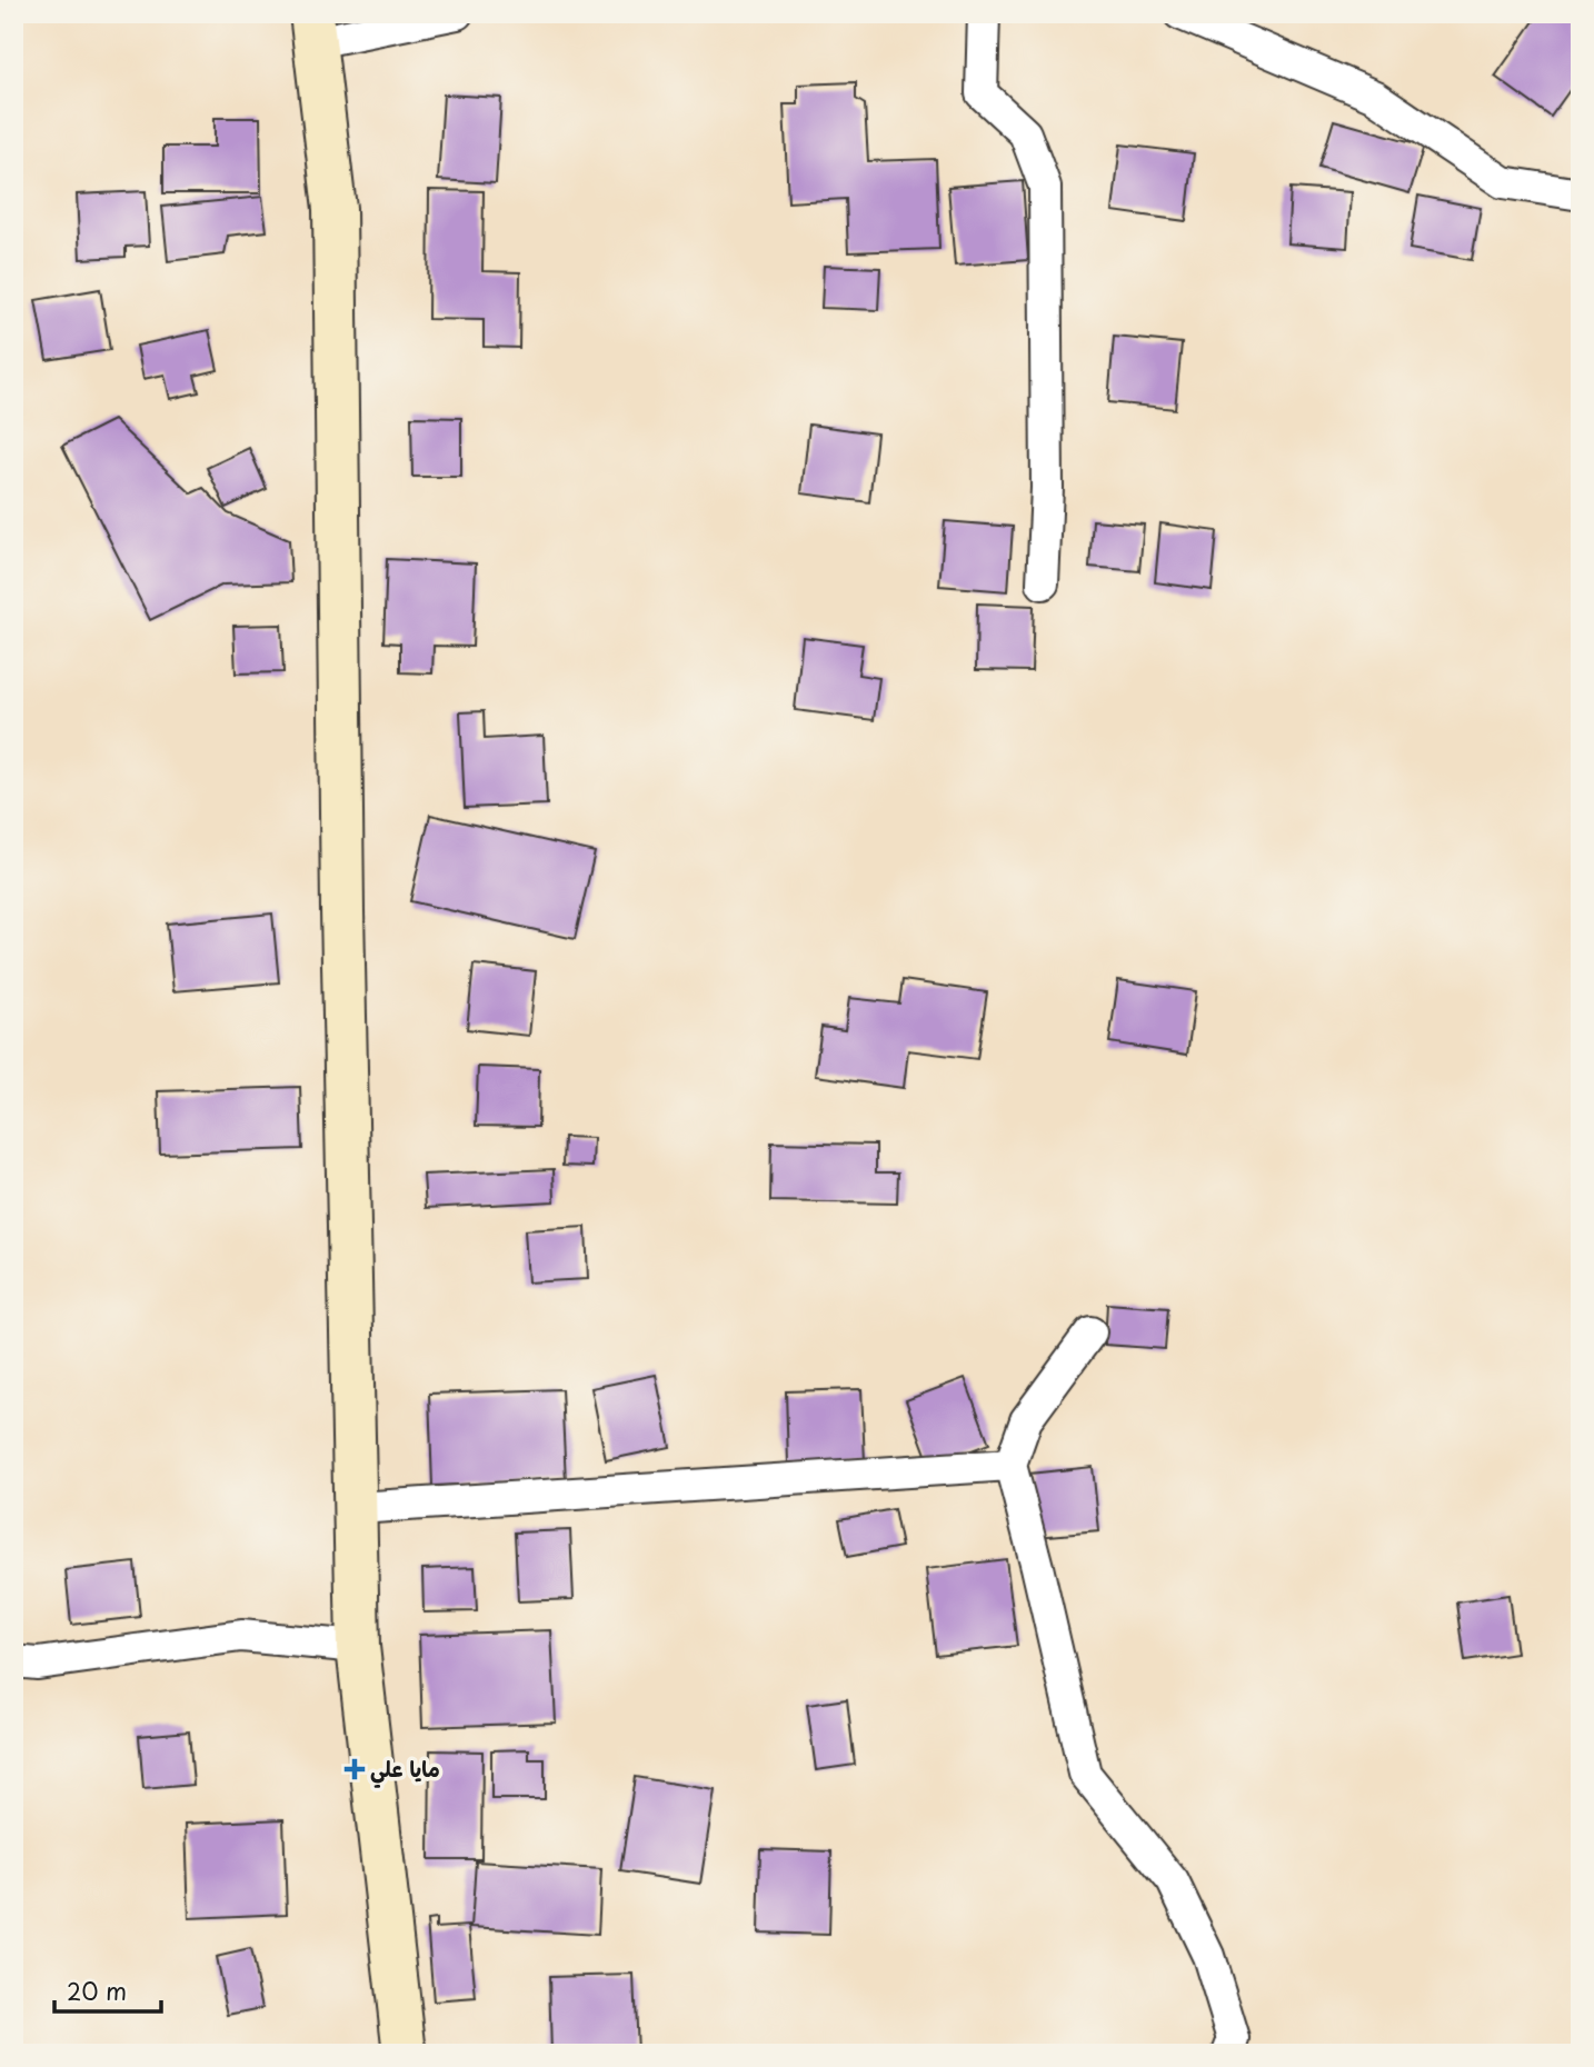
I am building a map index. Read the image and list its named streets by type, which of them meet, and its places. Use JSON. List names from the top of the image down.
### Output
{
  "places": {
    "health": ["مايا علي"]
  },
  "scale_bar": "20 m"
}
